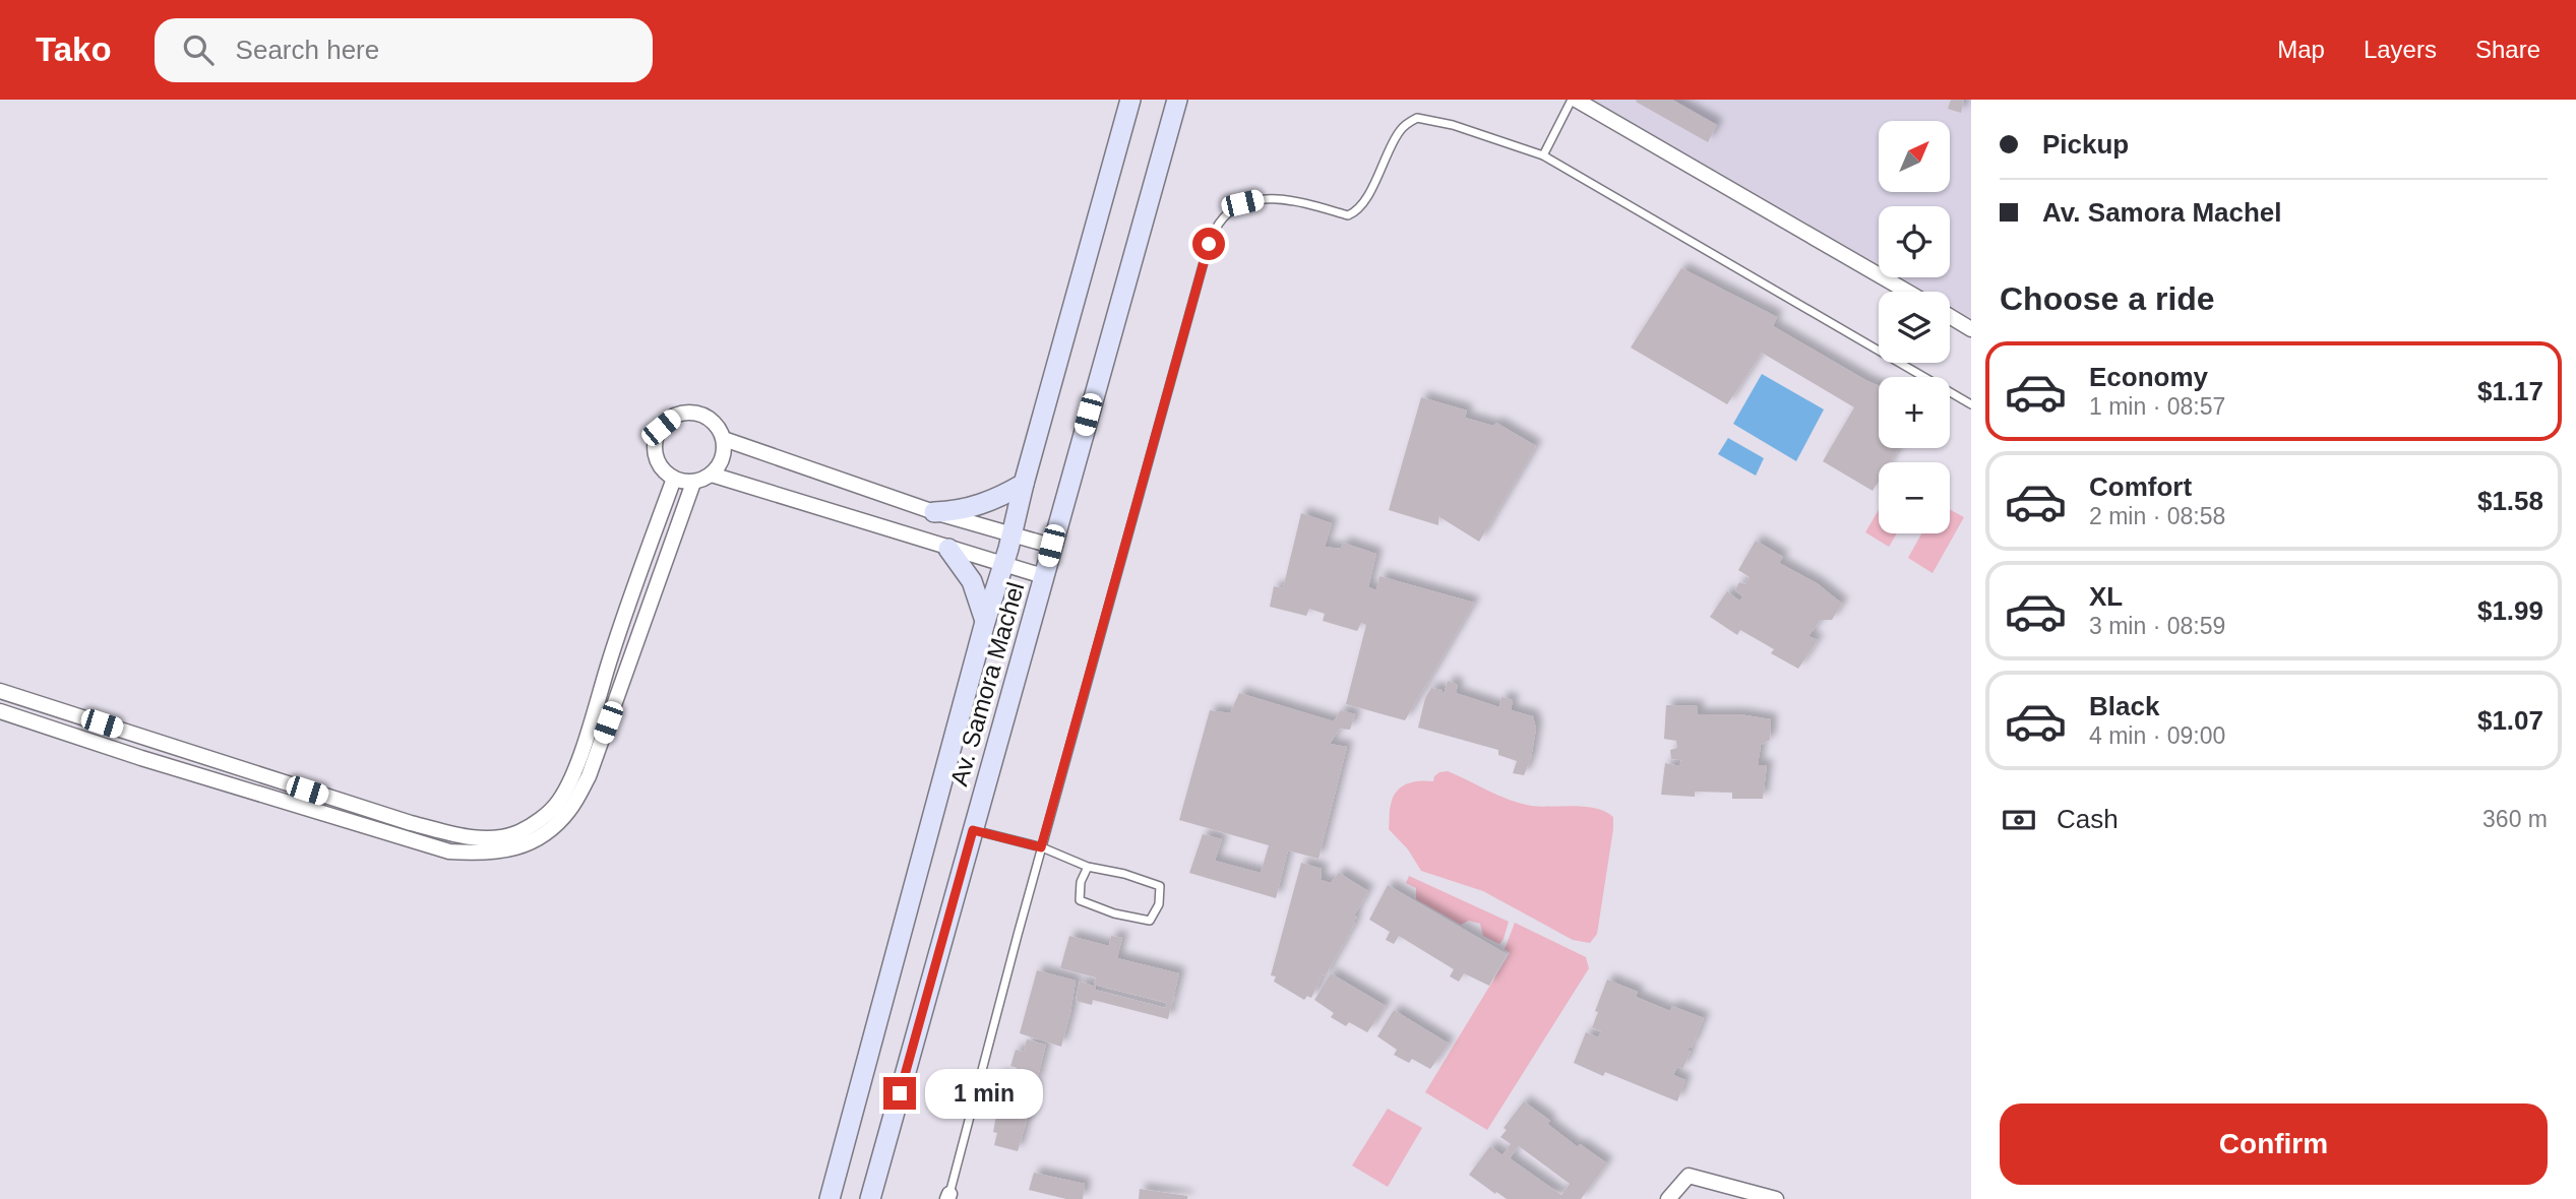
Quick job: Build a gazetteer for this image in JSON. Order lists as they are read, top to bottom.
{
  "streets": {
    "main road": ["Av. Samora Machel"]
  },
  "north": "top right",
  "page": {
    "header": "Tako",
    "search": "Search here",
    "nav": ["Map", "Layers", "Share"],
    "banner": ["Pickup", "Av. Samora Machel"],
    "map_buttons": ["+", "−"],
    "heading": "Choose a ride",
    "list": [
      {
        "name": "Economy",
        "note": "1 min · 08:57",
        "value": "$1.17"
      },
      {
        "name": "Comfort",
        "note": "2 min · 08:58",
        "value": "$1.58"
      },
      {
        "name": "XL",
        "note": "3 min · 08:59",
        "value": "$1.99"
      },
      {
        "name": "Black",
        "note": "4 min · 09:00",
        "value": "$1.07"
      }
    ],
    "pay": ["Cash", "360 m"],
    "bubble": "1 min",
    "buttons": "Confirm"
  }
}
